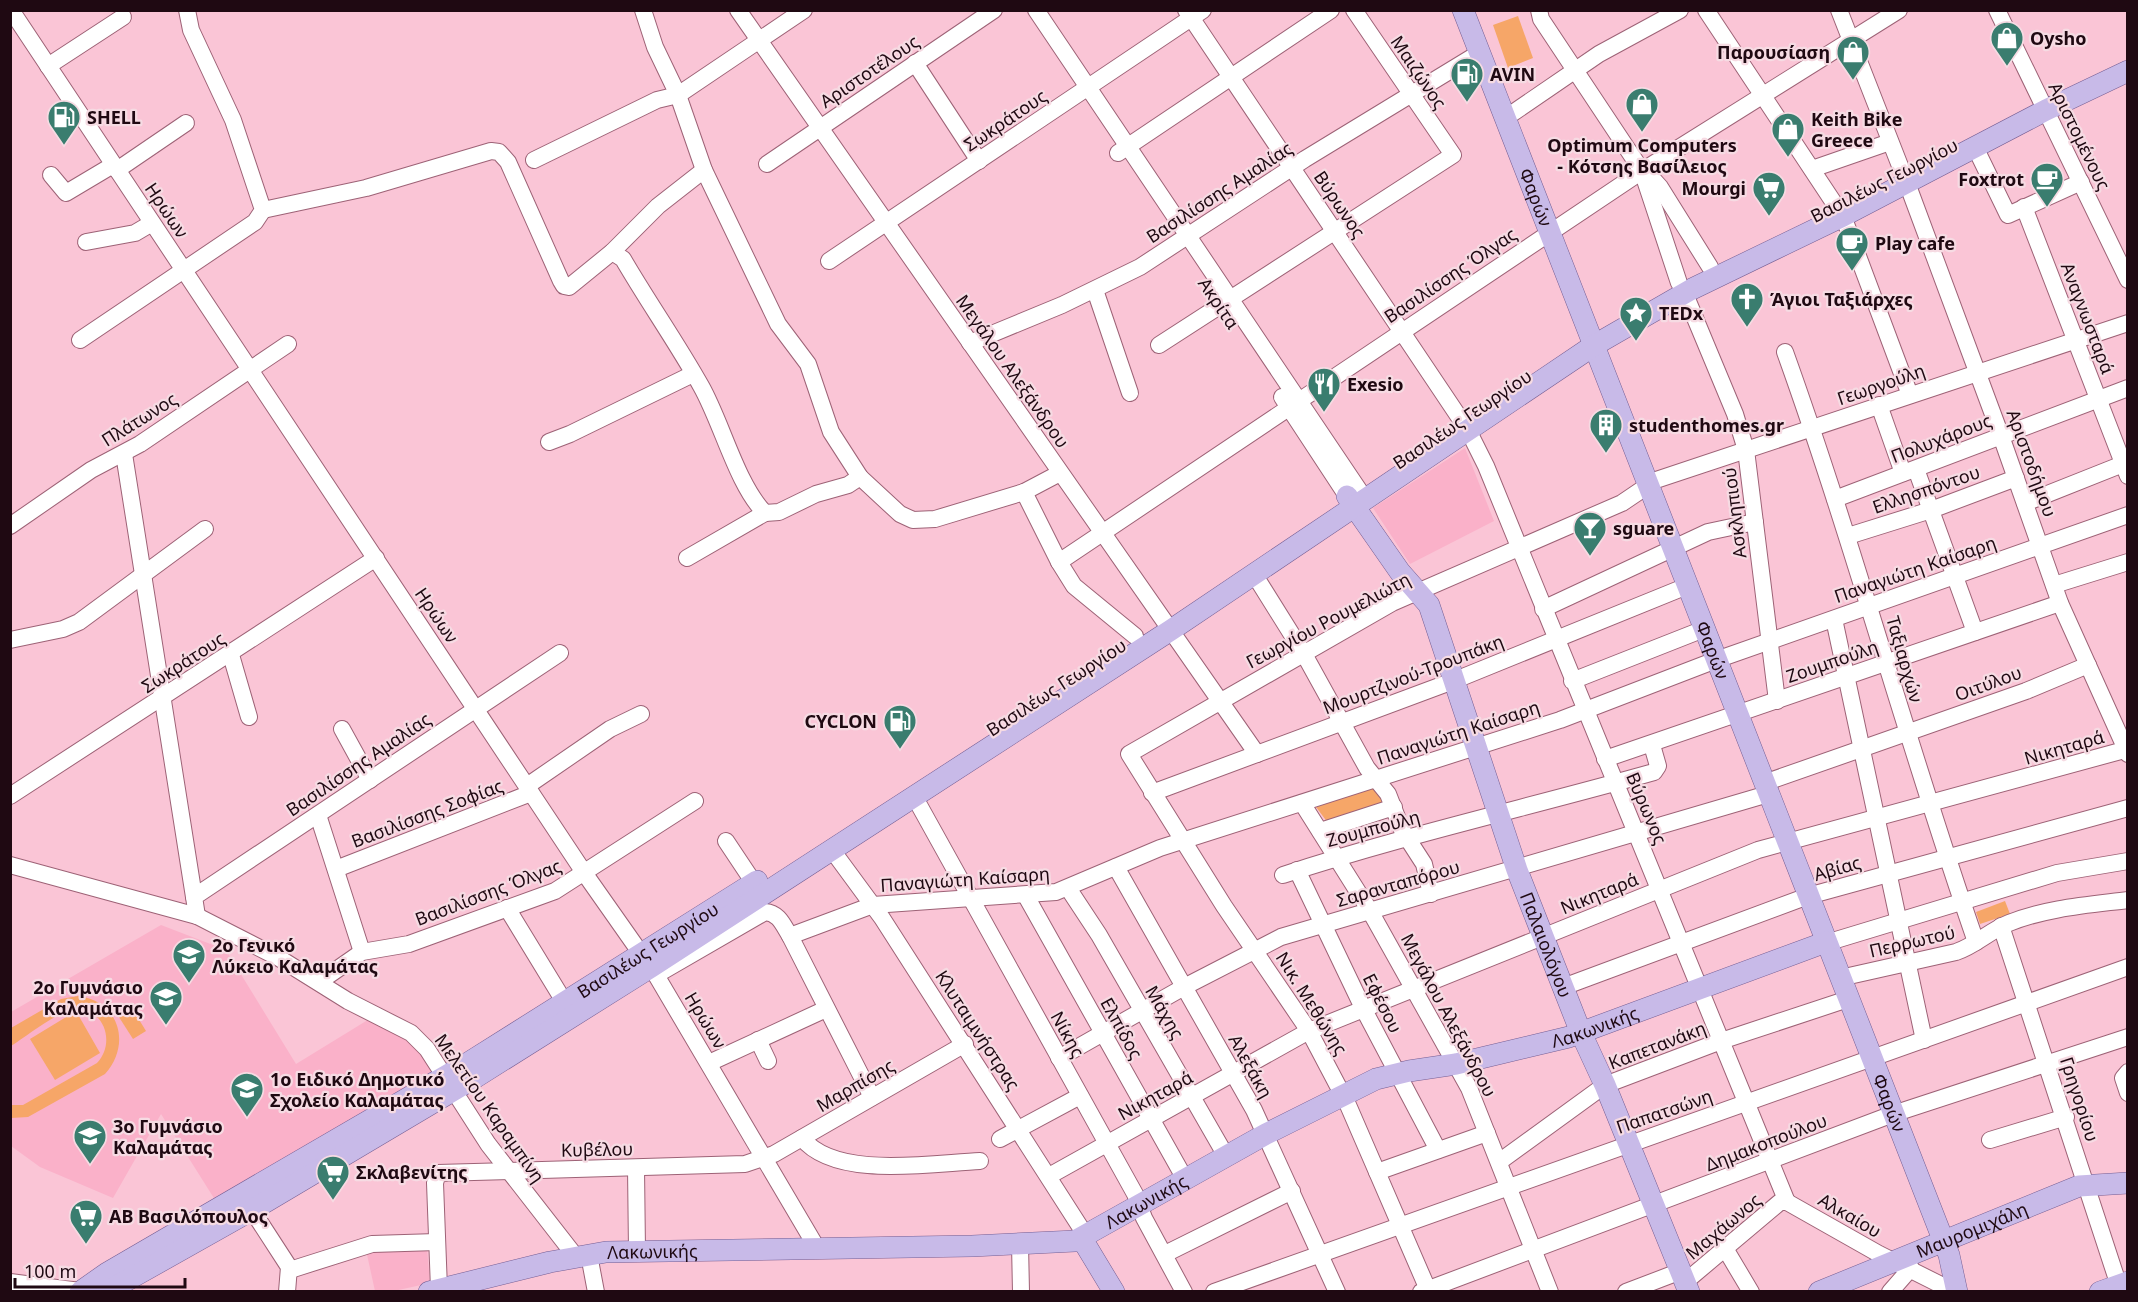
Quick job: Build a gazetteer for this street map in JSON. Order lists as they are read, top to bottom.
{
  "streets": {
    "main road": [
      "Βασιλέως Γεωργίου",
      "Φαρών",
      "Ακρίτα",
      "Παλαιολόγου",
      "Λακωνικής",
      "Μαυρομιχάλη"
    ],
    "street": [
      "Αριστοτέλους",
      "Μαιζώνος",
      "Σωκράτους",
      "Αριστομένους",
      "Βασιλίσσης Αμαλίας",
      "Βύρωνος",
      "Ηρώων",
      "Βασιλίσσης Όλγας",
      "Αναγνωσταρά",
      "Μεγάλου Αλεξάνδρου",
      "Γεωργούλη",
      "Πλάτωνος",
      "Πολυχάρους",
      "Αριστοδήμου",
      "Ελλησπόντου",
      "Ασκληπιού",
      "Παναγιώτη Καίσαρη",
      "Γεωργίου Ρουμελιώτη",
      "Ταξιαρχών",
      "Ζουμπούλη",
      "Μουρτζινού-Τρουπάκη",
      "Οιτύλου",
      "Νικηταρά",
      "Βασιλίσσης Σοφίας",
      "Αβίας",
      "Σαρανταπόρου",
      "Περρωτού",
      "Νικ. Μεθώνης",
      "Εφέσου",
      "Μάχης",
      "Ελπίδος",
      "Κλυταιμνήστρας",
      "Νίκης",
      "Καπετανάκη",
      "Αλεξάκη",
      "Μαρπίσης",
      "Γρηγορίου",
      "Μελετίου Καραμπίνη",
      "Παπατσώνη",
      "Δημακοπούλου",
      "Κυβέλου",
      "Αλκαίου",
      "Μαχάωνος"
    ]
  },
  "crossings": [
    ["Αριστοτέλους", "Μεγάλου Αλεξάνδρου"],
    ["Μαιζώνος", "Βασιλίσσης Αμαλίας"],
    ["Μαιζώνος", "Βύρωνος"],
    ["Σωκράτους", "Βύρωνος"],
    ["Σωκράτους", "Ηρώων"],
    ["Σωκράτους", "Ακρίτα"],
    ["Σωκράτους", "Μεγάλου Αλεξάνδρου"],
    ["Αριστομένους", "Βασιλέως Γεωργίου"],
    ["Βασιλέως Γεωργίου", "Φαρών"],
    ["Βασιλέως Γεωργίου", "Βύρωνος"],
    ["Βασιλέως Γεωργίου", "Ηρώων"],
    ["Βασιλέως Γεωργίου", "Ακρίτα"],
    ["Βασιλέως Γεωργίου", "Μεγάλου Αλεξάνδρου"],
    ["Βασιλέως Γεωργίου", "Αριστοδήμου"],
    ["Βασιλέως Γεωργίου", "Ασκληπιού"],
    ["Βασιλέως Γεωργίου", "Κλυταιμνήστρας"],
    ["Βασιλέως Γεωργίου", "Νίκης"],
    ["Βασιλέως Γεωργίου", "Μελετίου Καραμπίνη"],
    ["Βασιλίσσης Αμαλίας", "Φαρών"],
    ["Βασιλίσσης Αμαλίας", "Βύρωνος"],
    ["Βασιλίσσης Αμαλίας", "Ηρώων"],
    ["Βασιλίσσης Αμαλίας", "Ακρίτα"],
    ["Βασιλίσσης Αμαλίας", "Μεγάλου Αλεξάνδρου"],
    ["Φαρών", "Βασιλίσσης Όλγας"],
    ["Φαρών", "Γεωργούλη"],
    ["Φαρών", "Παναγιώτη Καίσαρη"],
    ["Φαρών", "Γεωργίου Ρουμελιώτη"],
    ["Φαρών", "Ζουμπούλη"],
    ["Φαρών", "Μουρτζινού-Τρουπάκη"],
    ["Φαρών", "Οιτύλου"],
    ["Φαρών", "Νικηταρά"],
    ["Φαρών", "Αβίας"],
    ["Φαρών", "Σαρανταπόρου"],
    ["Φαρών", "Περρωτού"],
    ["Φαρών", "Λακωνικής"],
    ["Φαρών", "Καπετανάκη"],
    ["Φαρών", "Παπατσώνη"],
    ["Φαρών", "Δημακοπούλου"],
    ["Φαρών", "Αλκαίου"],
    ["Φαρών", "Μαυρομιχάλη"],
    ["Βύρωνος", "Βασιλίσσης Όλγας"],
    ["Βύρωνος", "Παναγιώτη Καίσαρη"],
    ["Βύρωνος", "Γεωργίου Ρουμελιώτη"],
    ["Βύρωνος", "Ζουμπούλη"],
    ["Βύρωνος", "Μουρτζινού-Τρουπάκη"],
    ["Βύρωνος", "Νικηταρά"],
    ["Βύρωνος", "Αβίας"],
    ["Βύρωνος", "Σαρανταπόρου"],
    ["Βύρωνος", "Λακωνικής"],
    ["Βύρωνος", "Καπετανάκη"],
    ["Βύρωνος", "Παπατσώνη"],
    ["Βύρωνος", "Δημακοπούλου"],
    ["Βύρωνος", "Αλκαίου"],
    ["Βύρωνος", "Μαχάωνος"],
    ["Ηρώων", "Βασιλίσσης Όλγας"],
    ["Ηρώων", "Πλάτωνος"],
    ["Ηρώων", "Βασιλίσσης Σοφίας"],
    ["Ηρώων", "Λακωνικής"],
    ["Ηρώων", "Μαρπίσης"],
    ["Ηρώων", "Κυβέλου"],
    ["Βασιλίσσης Όλγας", "Ακρίτα"],
    ["Βασιλίσσης Όλγας", "Μεγάλου Αλεξάνδρου"],
    ["Βασιλίσσης Όλγας", "Αριστοδήμου"],
    ["Βασιλίσσης Όλγας", "Ασκληπιού"],
    ["Βασιλίσσης Όλγας", "Μελετίου Καραμπίνη"],
    ["Ακρίτα", "Γεωργίου Ρουμελιώτη"],
    ["Ακρίτα", "Παλαιολόγου"],
    ["Αναγνωσταρά", "Γεωργούλη"],
    ["Αναγνωσταρά", "Πολυχάρους"],
    ["Μεγάλου Αλεξάνδρου", "Παναγιώτη Καίσαρη"],
    ["Μεγάλου Αλεξάνδρου", "Γεωργίου Ρουμελιώτη"],
    ["Μεγάλου Αλεξάνδρου", "Ζουμπούλη"],
    ["Μεγάλου Αλεξάνδρου", "Μουρτζινού-Τρουπάκη"],
    ["Μεγάλου Αλεξάνδρου", "Νικηταρά"],
    ["Μεγάλου Αλεξάνδρου", "Σαρανταπόρου"],
    ["Μεγάλου Αλεξάνδρου", "Λακωνικής"],
    ["Μεγάλου Αλεξάνδρου", "Καπετανάκη"],
    ["Μεγάλου Αλεξάνδρου", "Παπατσώνη"],
    ["Μεγάλου Αλεξάνδρου", "Δημακοπούλου"],
    ["Γεωργούλη", "Αριστοδήμου"],
    ["Γεωργούλη", "Ασκληπιού"],
    ["Γεωργούλη", "Γεωργίου Ρουμελιώτη"],
    ["Γεωργούλη", "Ταξιαρχών"],
    ["Πολυχάρους", "Αριστοδήμου"],
    ["Πολυχάρους", "Ταξιαρχών"],
    ["Αριστοδήμου", "Ελλησπόντου"],
    ["Αριστοδήμου", "Παναγιώτη Καίσαρη"],
    ["Αριστοδήμου", "Ζουμπούλη"],
    ["Αριστοδήμου", "Οιτύλου"],
    ["Αριστοδήμου", "Νικηταρά"],
    ["Ελλησπόντου", "Ταξιαρχών"],
    ["Ασκληπιού", "Παναγιώτη Καίσαρη"],
    ["Ασκληπιού", "Ζουμπούλη"],
    ["Παναγιώτη Καίσαρη", "Ταξιαρχών"],
    ["Παναγιώτη Καίσαρη", "Παλαιολόγου"],
    ["Παναγιώτη Καίσαρη", "Νικ. Μεθώνης"],
    ["Παναγιώτη Καίσαρη", "Μάχης"],
    ["Παναγιώτη Καίσαρη", "Ελπίδος"],
    ["Παναγιώτη Καίσαρη", "Κλυταιμνήστρας"],
    ["Παναγιώτη Καίσαρη", "Νίκης"],
    ["Παναγιώτη Καίσαρη", "Αλεξάκη"],
    ["Γεωργίου Ρουμελιώτη", "Παλαιολόγου"],
    ["Γεωργίου Ρουμελιώτη", "Νικ. Μεθώνης"],
    ["Ταξιαρχών", "Ζουμπούλη"],
    ["Ταξιαρχών", "Οιτύλου"],
    ["Ταξιαρχών", "Νικηταρά"],
    ["Ταξιαρχών", "Αβίας"],
    ["Ταξιαρχών", "Περρωτού"],
    ["Ζουμπούλη", "Παλαιολόγου"],
    ["Ζουμπούλη", "Εφέσου"],
    ["Μουρτζινού-Τρουπάκη", "Παλαιολόγου"],
    ["Μουρτζινού-Τρουπάκη", "Νικ. Μεθώνης"],
    ["Οιτύλου", "Σαρανταπόρου"],
    ["Νικηταρά", "Παλαιολόγου"],
    ["Νικηταρά", "Νικ. Μεθώνης"],
    ["Νικηταρά", "Εφέσου"],
    ["Νικηταρά", "Μάχης"],
    ["Νικηταρά", "Ελπίδος"],
    ["Νικηταρά", "Κλυταιμνήστρας"],
    ["Νικηταρά", "Νίκης"],
    ["Νικηταρά", "Αλεξάκη"],
    ["Αβίας", "Παλαιολόγου"],
    ["Σαρανταπόρου", "Παλαιολόγου"],
    ["Σαρανταπόρου", "Νικ. Μεθώνης"],
    ["Σαρανταπόρου", "Εφέσου"],
    ["Σαρανταπόρου", "Μάχης"],
    ["Σαρανταπόρου", "Ελπίδος"],
    ["Σαρανταπόρου", "Νίκης"],
    ["Σαρανταπόρου", "Αλεξάκη"],
    ["Περρωτού", "Γρηγορίου"],
    ["Παλαιολόγου", "Λακωνικής"],
    ["Παλαιολόγου", "Καπετανάκη"],
    ["Παλαιολόγου", "Παπατσώνη"],
    ["Παλαιολόγου", "Δημακοπούλου"],
    ["Παλαιολόγου", "Μαχάωνος"],
    ["Νικ. Μεθώνης", "Λακωνικής"],
    ["Νικ. Μεθώνης", "Παπατσώνη"],
    ["Νικ. Μεθώνης", "Δημακοπούλου"],
    ["Εφέσου", "Λακωνικής"],
    ["Μάχης", "Λακωνικής"],
    ["Λακωνικής", "Ελπίδος"],
    ["Λακωνικής", "Κλυταιμνήστρας"],
    ["Λακωνικής", "Νίκης"],
    ["Λακωνικής", "Αλεξάκη"],
    ["Λακωνικής", "Μελετίου Καραμπίνη"],
    ["Λακωνικής", "Κυβέλου"],
    ["Κλυταιμνήστρας", "Μαρπίσης"],
    ["Αλεξάκη", "Παπατσώνη"],
    ["Μαρπίσης", "Κυβέλου"],
    ["Γρηγορίου", "Παπατσώνη"],
    ["Γρηγορίου", "Δημακοπούλου"],
    ["Γρηγορίου", "Μαυρομιχάλη"],
    ["Μελετίου Καραμπίνη", "Κυβέλου"],
    ["Αλκαίου", "Μαχάωνος"],
    ["Αλκαίου", "Μαυρομιχάλη"]
  ],
  "places": {
    "shop": [
      "Oysho",
      "Παρουσίαση",
      "Optimum Computers - Κότσης Βασίλειος",
      "Keith Bike Greece"
    ],
    "fuel station": ["AVIN", "SHELL", "CYCLON"],
    "cafe": ["Foxtrot", "Play cafe"],
    "supermarket": ["Mourgi", "Σκλαβενίτης", "ΑΒ Βασιλόπουλος"],
    "church": ["Άγιοι Ταξιάρχες"],
    "place": ["TEDx"],
    "restaurant": ["Exesio"],
    "building": ["studenthomes.gr"],
    "bar": ["sguare"],
    "school or university": [
      "2ο Γενικό Λύκειο Καλαμάτας",
      "2ο Γυμνάσιο Καλαμάτας",
      "1ο Ειδικό Δημοτικό Σχολείο Καλαμάτας",
      "3ο Γυμνάσιο Καλαμάτας"
    ]
  },
  "scale_bar": "100 m"
}
